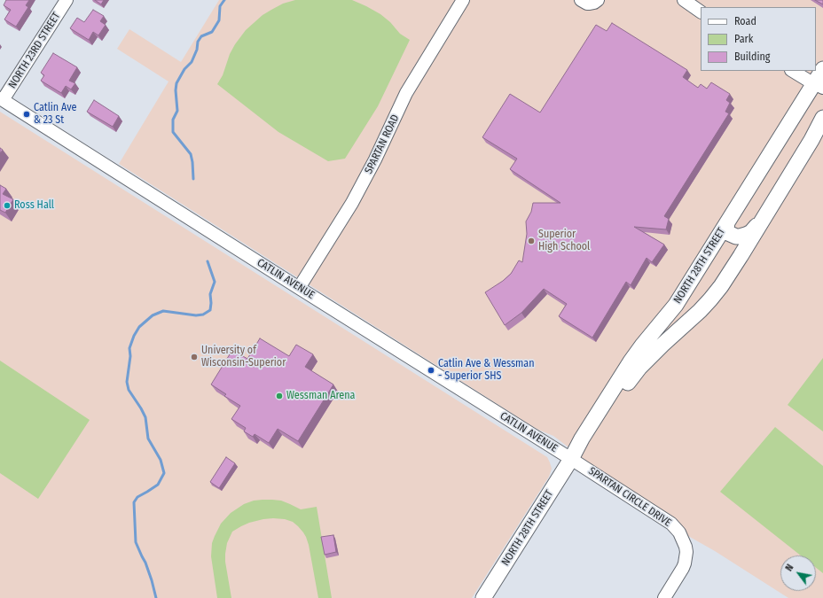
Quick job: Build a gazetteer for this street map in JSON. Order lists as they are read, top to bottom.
{
  "streets": {
    "main road": ["NORTH 28TH STREET"],
    "street": [
      "NORTH 23RD STREET",
      "SPARTAN ROAD",
      "CATLIN AVENUE",
      "SPARTAN CIRCLE DRIVE"
    ]
  },
  "crossings": [
    ["NORTH 23RD STREET", "CATLIN AVENUE"],
    ["SPARTAN ROAD", "CATLIN AVENUE"],
    ["NORTH 28TH STREET", "CATLIN AVENUE"],
    ["NORTH 28TH STREET", "SPARTAN CIRCLE DRIVE"],
    ["CATLIN AVENUE", "SPARTAN CIRCLE DRIVE"]
  ],
  "places": [
    "Catlin Ave & 23 St",
    "Ross Hall",
    "Superior High School",
    "University of Wisconsin-Superior",
    "Catlin Ave & Wessman - Superior SHS",
    "Wessman Arena"
  ],
  "legend": ["Road", "Park", "Building"],
  "north": "top left"
}
